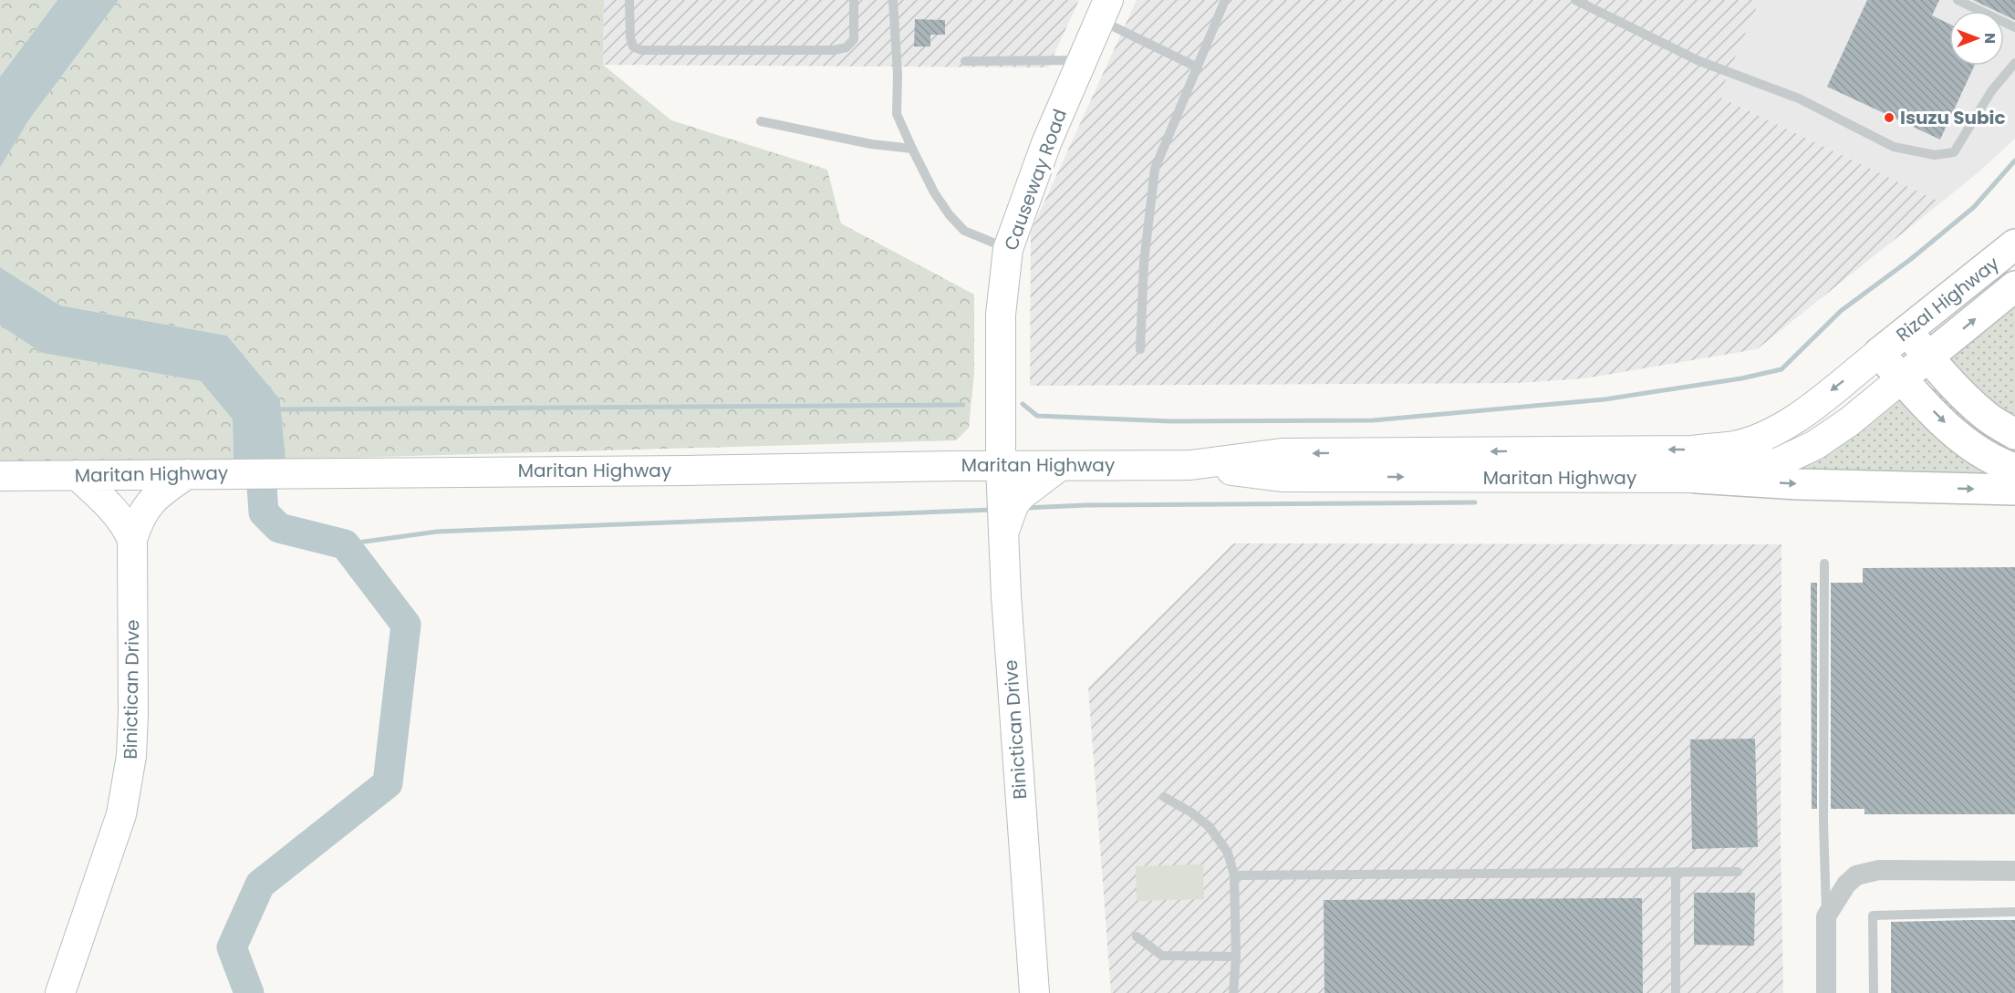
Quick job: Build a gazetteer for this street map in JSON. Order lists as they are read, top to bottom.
{
  "streets": {
    "main road": [
      "Causeway Road",
      "Rizal Highway",
      "Maritan Highway",
      "Binictican Drive"
    ]
  },
  "crossings": [
    ["Causeway Road", "Maritan Highway"],
    ["Causeway Road", "Binictican Drive"],
    ["Rizal Highway", "Maritan Highway"],
    ["Maritan Highway", "Binictican Drive"]
  ],
  "places": ["Isuzu Subic"],
  "north": "right"
}
